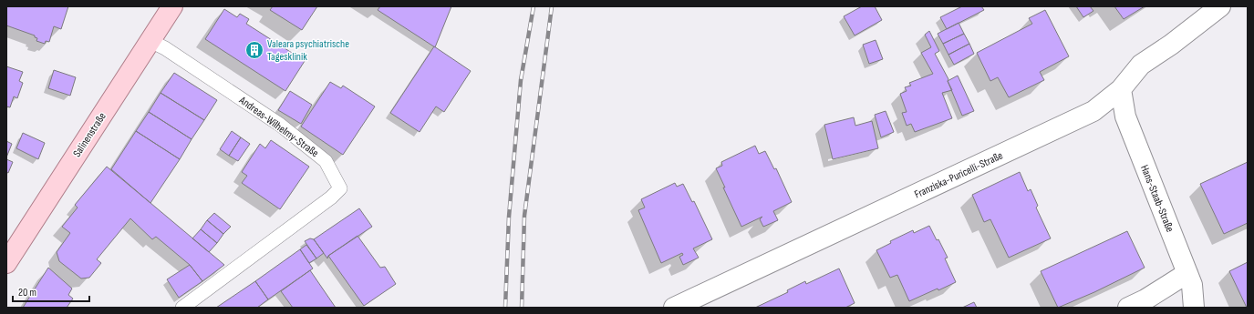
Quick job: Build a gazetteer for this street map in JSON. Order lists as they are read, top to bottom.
{
  "streets": {
    "main road": ["Salinenstraße"],
    "street": ["Franziska-Puricelli-Straße", "Hans-Staab-Straße"],
    "lane": ["Andreas-Wilhelmy-Straße"]
  },
  "crossings": [
    ["Andreas-Wilhelmy-Straße", "Salinenstraße"],
    ["Franziska-Puricelli-Straße", "Hans-Staab-Straße"]
  ],
  "places": {
    "building": ["Valeara psychiatrische Tagesklinik"]
  },
  "scale_bar": "20 m"
}
